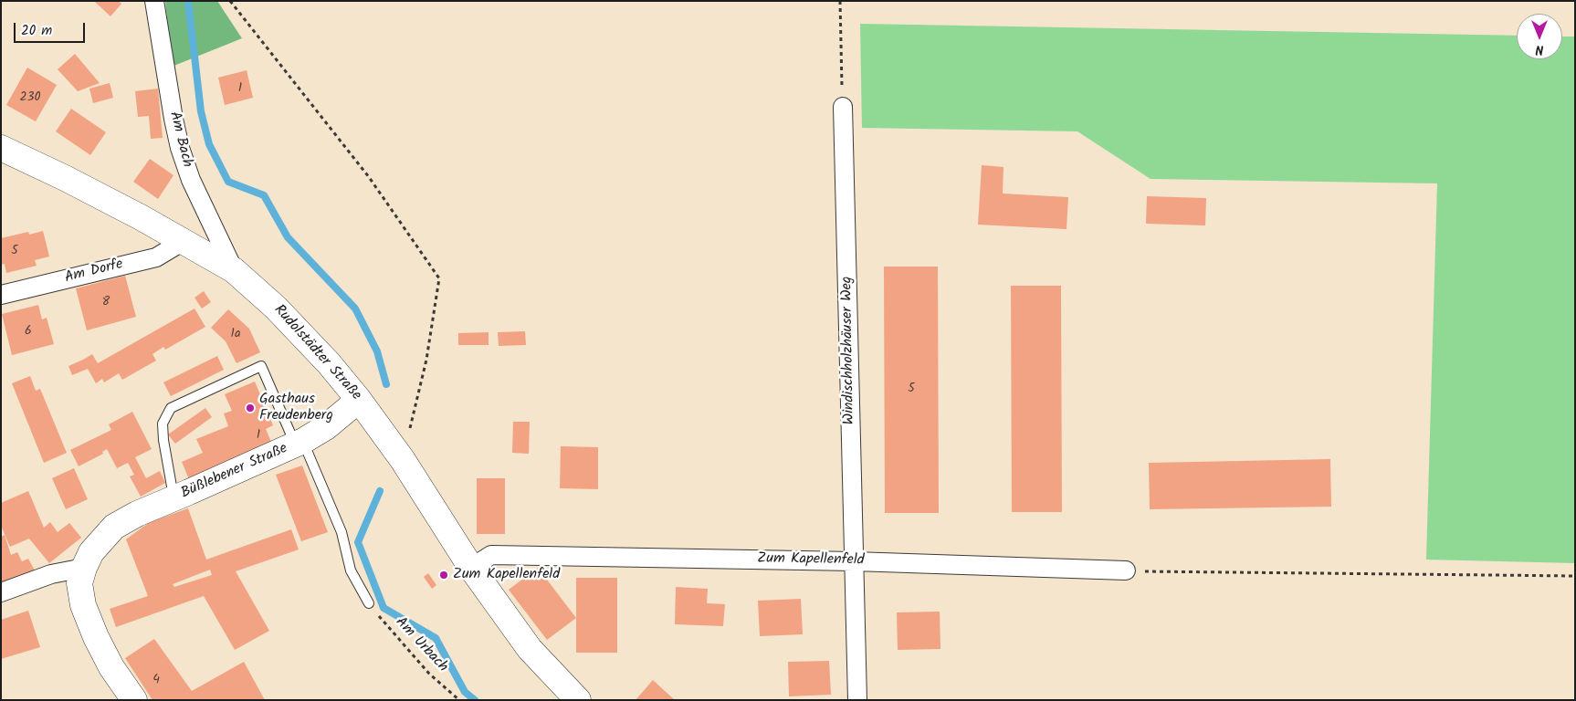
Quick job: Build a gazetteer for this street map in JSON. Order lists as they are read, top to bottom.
{
  "streets": {
    "street": [
      "Am Bach",
      "Am Dorfe",
      "Windischholzhäuser Weg",
      "Rudolstädter Straße",
      "Büßlebener Straße",
      "Zum Kapellenfeld"
    ],
    "path": ["Am Urbach"]
  },
  "crossings": [
    ["Am Bach", "Rudolstädter Straße"],
    ["Am Dorfe", "Rudolstädter Straße"],
    ["Windischholzhäuser Weg", "Zum Kapellenfeld"],
    ["Rudolstädter Straße", "Büßlebener Straße"],
    ["Rudolstädter Straße", "Zum Kapellenfeld"]
  ],
  "places": ["Gasthaus Freudenberg", "Zum Kapellenfeld"],
  "house_numbers": [
    "1",
    "230",
    "5",
    "8",
    "6",
    "1a",
    "5",
    "1",
    "4"
  ],
  "scale_bar": "20 m",
  "north": "bottom"
}
